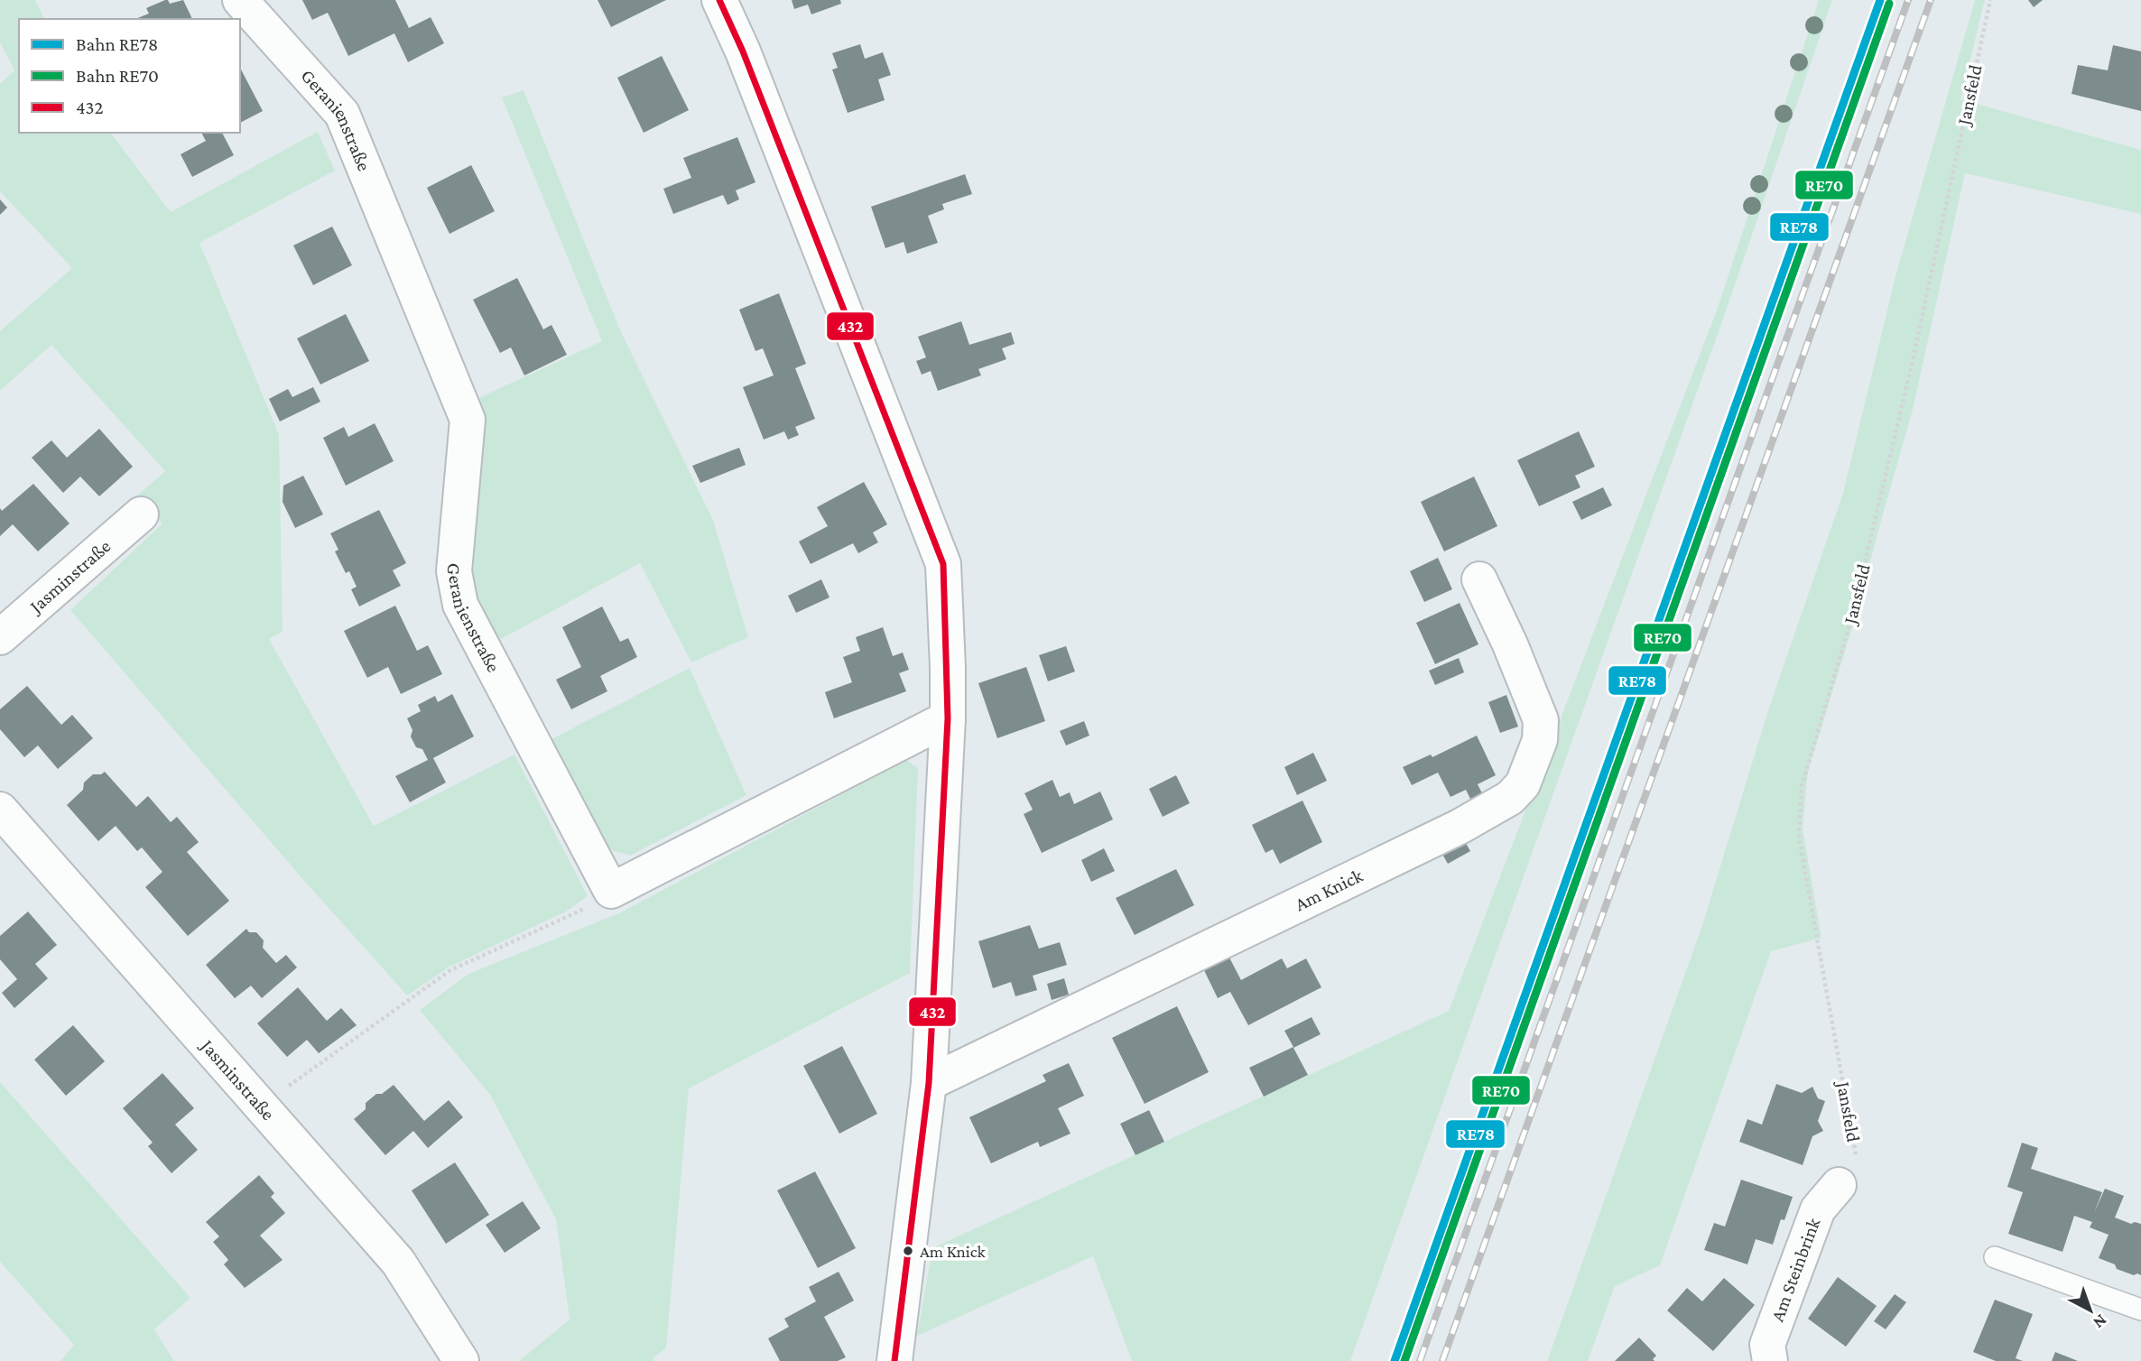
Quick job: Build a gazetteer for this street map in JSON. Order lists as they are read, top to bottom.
{
  "streets": {
    "street": [
      "Geranienstraße",
      "Jasminstraße",
      "Am Knick",
      "Am Steinbrink"
    ],
    "path": ["Jansfeld"]
  },
  "crossings": [
    ["Jansfeld", "Am Steinbrink"]
  ],
  "places": ["Am Knick"],
  "lines": ["rail line RE78", "transit line 432", "rail line RE70"],
  "legend": ["Bahn RE78", "Bahn RE70", "432"],
  "north": "bottom right"
}
